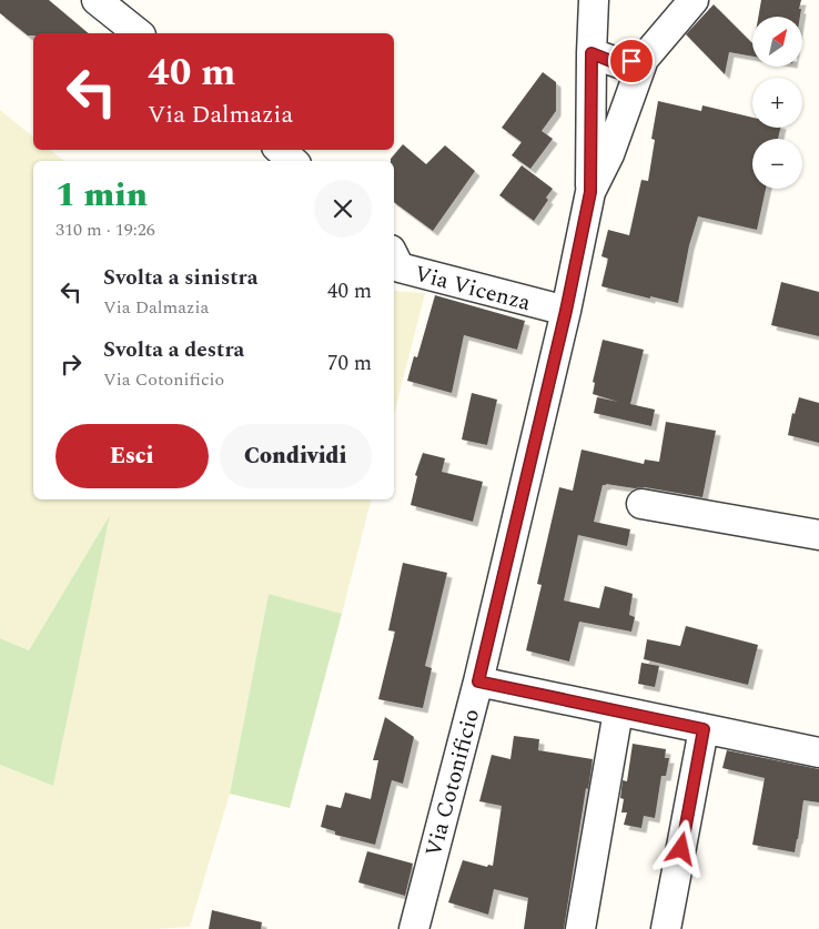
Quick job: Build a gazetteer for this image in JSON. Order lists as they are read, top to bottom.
{
  "streets": {
    "street": ["Via Vicenza", "Via Cotonificio"]
  },
  "crossings": [
    ["Via Vicenza", "Via Cotonificio"]
  ],
  "north": "top right",
  "page": {
    "map_buttons": ["+", "−"],
    "turn": ["40 m", "Via Dalmazia"],
    "heading": ["1 min", "310 m · 19:26"],
    "list": [
      {
        "name": "Svolta a sinistra",
        "note": "Via Dalmazia",
        "value": "40 m"
      },
      {
        "name": "Svolta a destra",
        "note": "Via Cotonificio",
        "value": "70 m"
      }
    ],
    "buttons": ["Esci", "Condividi"]
  }
}
